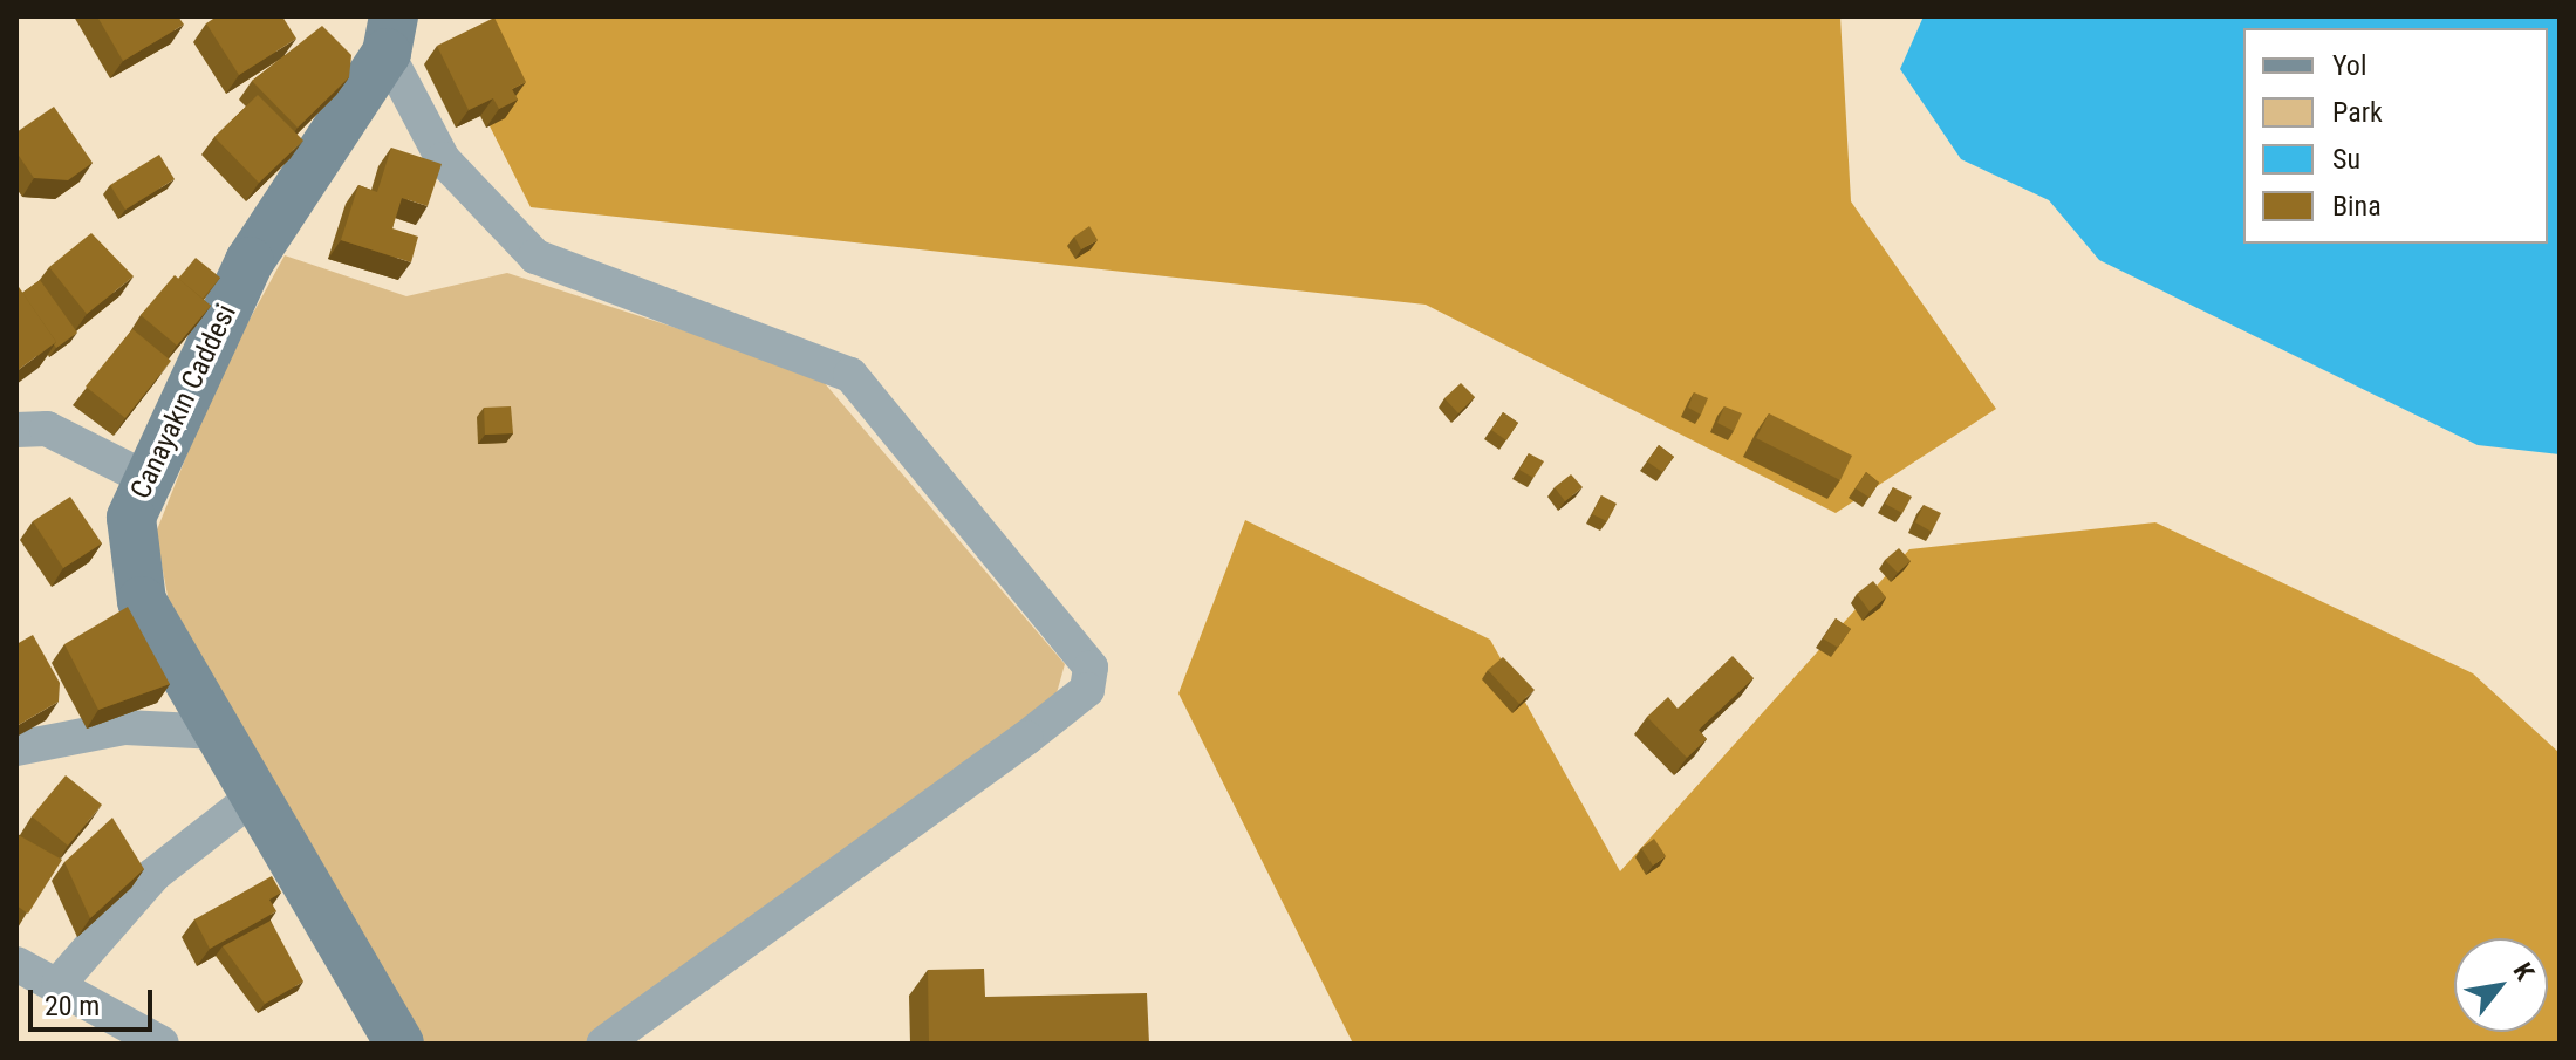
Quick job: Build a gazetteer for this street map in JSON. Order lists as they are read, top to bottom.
{
  "streets": {
    "street": ["Canayakın Caddesi"]
  },
  "legend": [
    "Yol",
    "Park",
    "Su",
    "Bina"
  ],
  "scale_bar": "20 m",
  "north": "top right"
}
